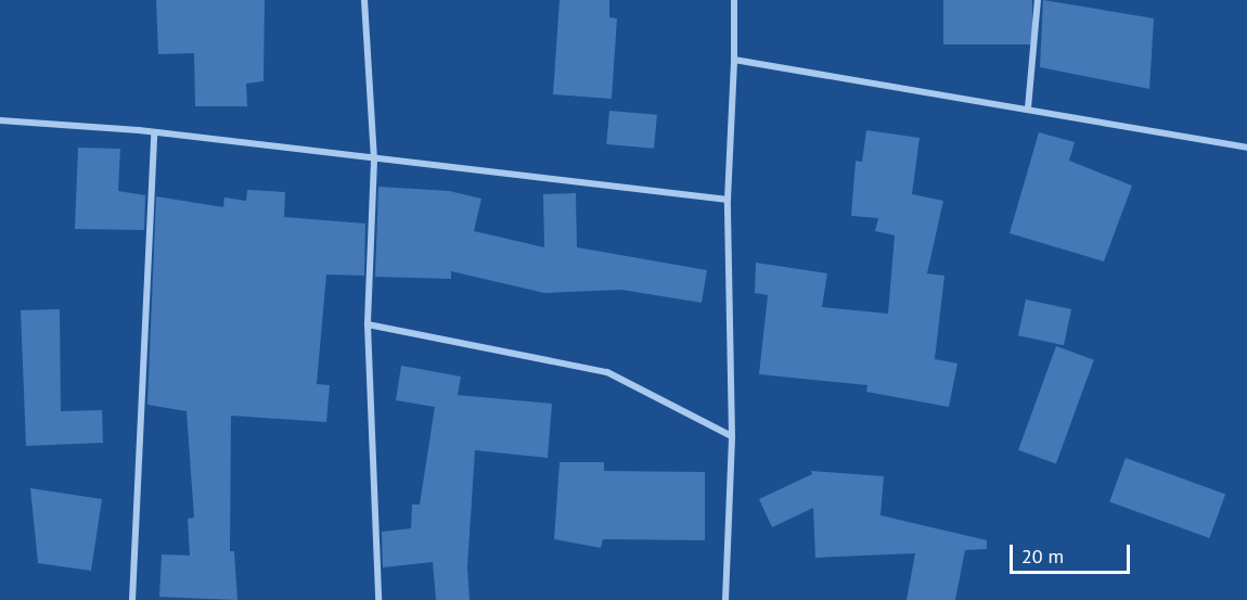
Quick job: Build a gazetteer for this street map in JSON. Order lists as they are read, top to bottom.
{
  "scale_bar": "20 m"
}
